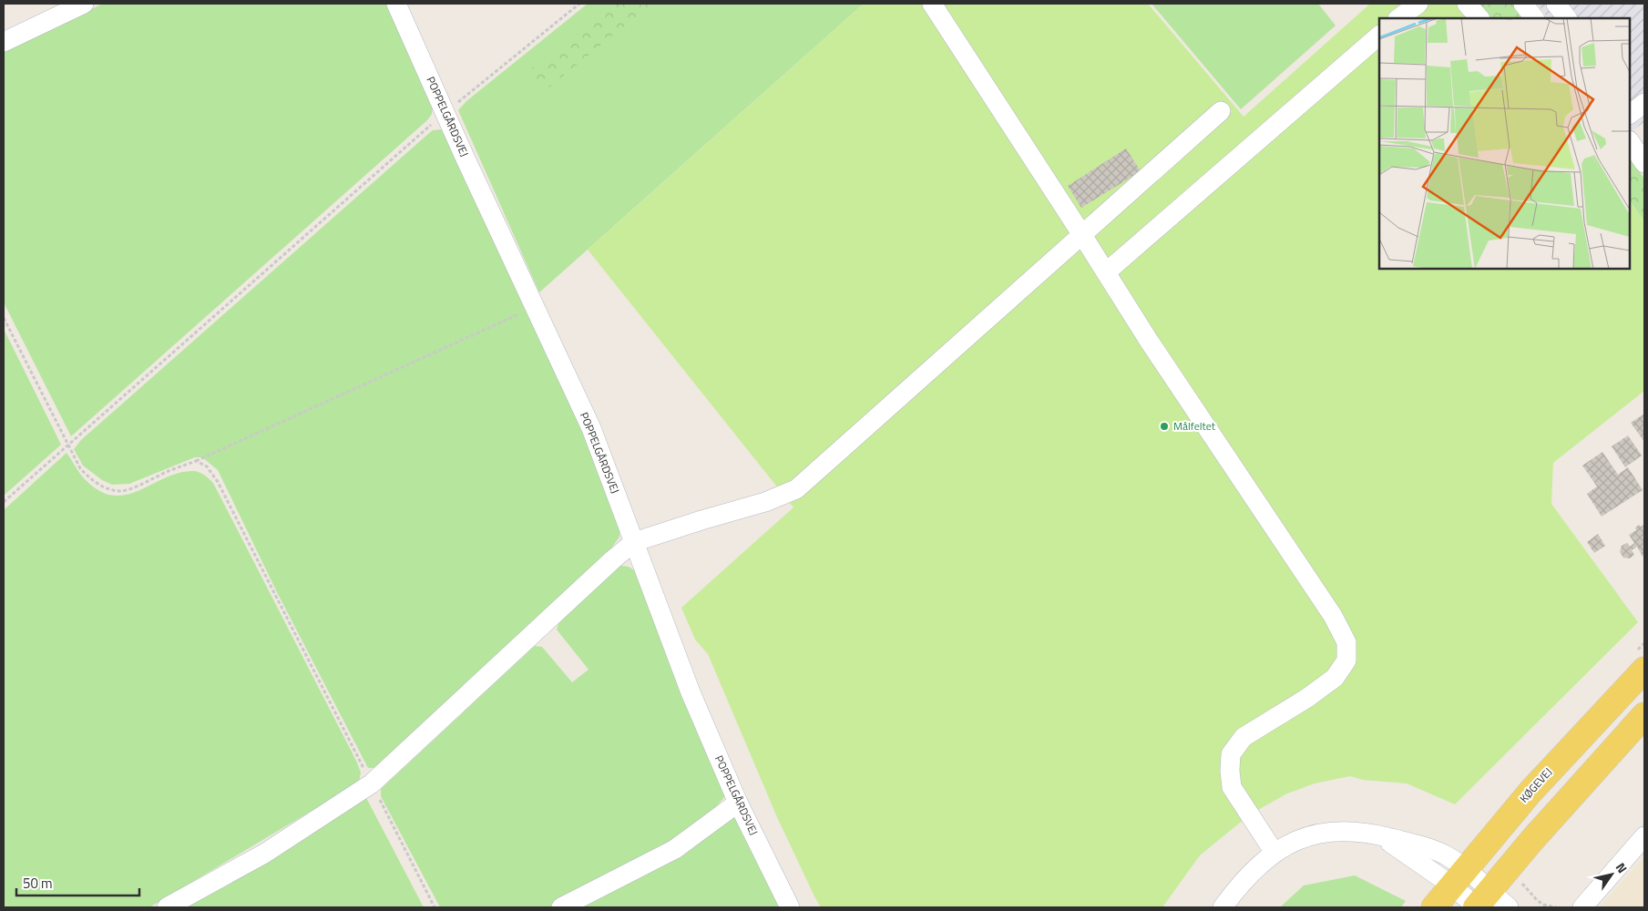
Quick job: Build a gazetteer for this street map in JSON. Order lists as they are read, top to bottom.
{
  "streets": {
    "main road": ["KØGEVEJ"],
    "street": ["POPPELGÅRDSVEJ"]
  },
  "places": ["Målfeltet"],
  "scale_bar": "50 m",
  "north": "top right"
}
